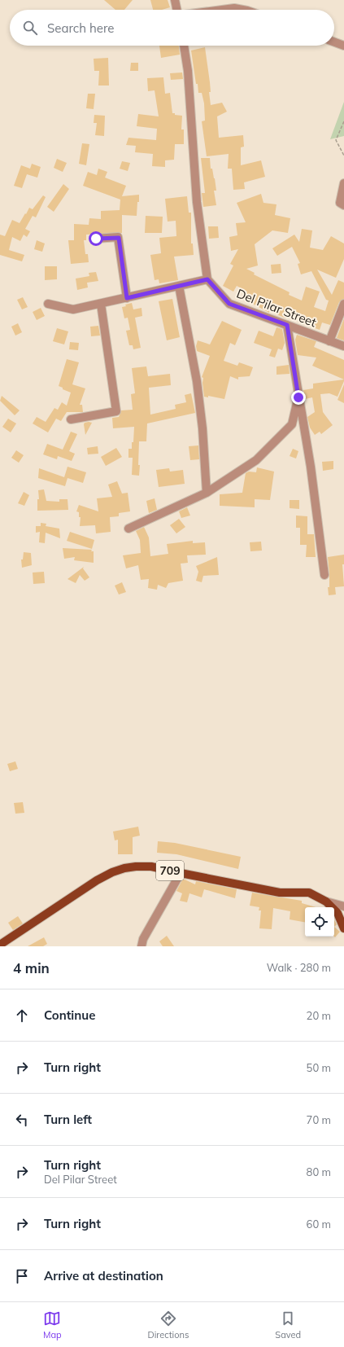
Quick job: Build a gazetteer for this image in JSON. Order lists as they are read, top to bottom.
{
  "streets": {
    "main road": ["709"],
    "street": ["Del Pilar Street"]
  },
  "page": {
    "search": "Search here",
    "heading": ["4 min", "Walk · 280 m"],
    "list": [
      ["Continue", "20 m"],
      ["Turn right", "50 m"],
      ["Turn left", "70 m"],
      ["Turn right", "Del Pilar Street", "80 m"],
      ["Turn right", "60 m"],
      "Arrive at destination"
    ],
    "nav": ["Map", "Directions", "Saved"]
  }
}
